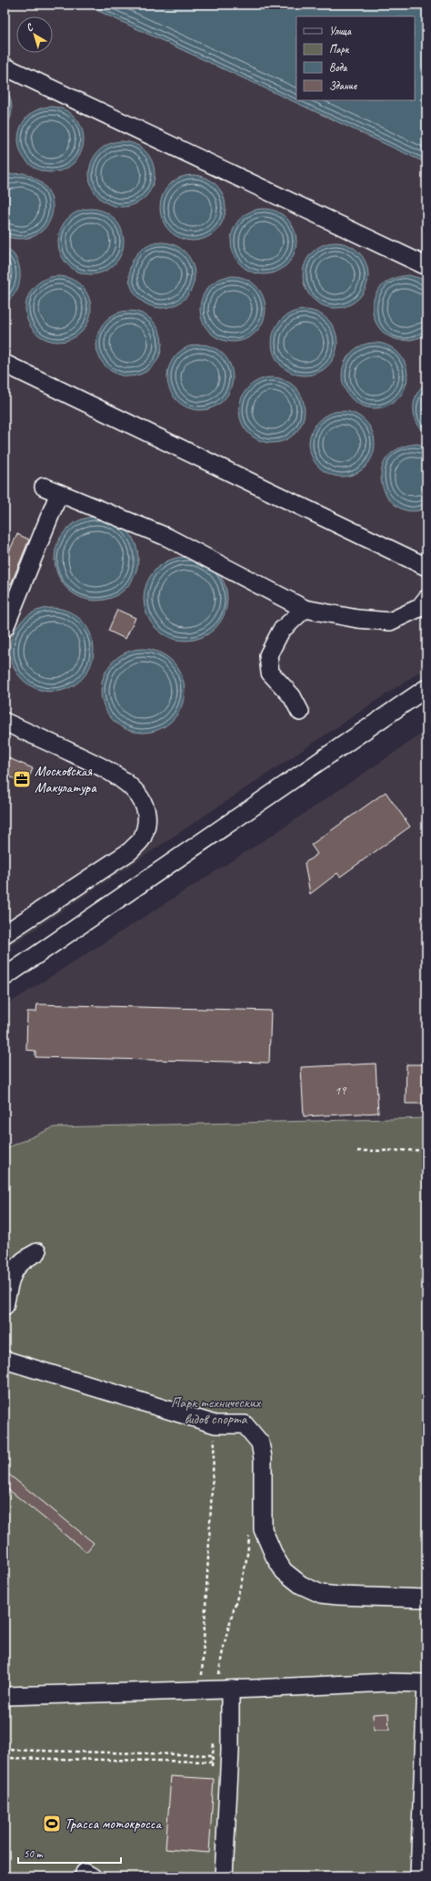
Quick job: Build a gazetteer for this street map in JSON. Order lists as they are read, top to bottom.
{
  "parks": ["Парк технических видов спорта"],
  "places": {
    "office": ["Московская Макулатура"],
    "sports": ["Трасса мотокросса"]
  },
  "house_numbers": ["19"],
  "legend": [
    "Улица",
    "Парк",
    "Вода",
    "Здание"
  ],
  "scale_bar": "50 m",
  "north": "top left"
}
